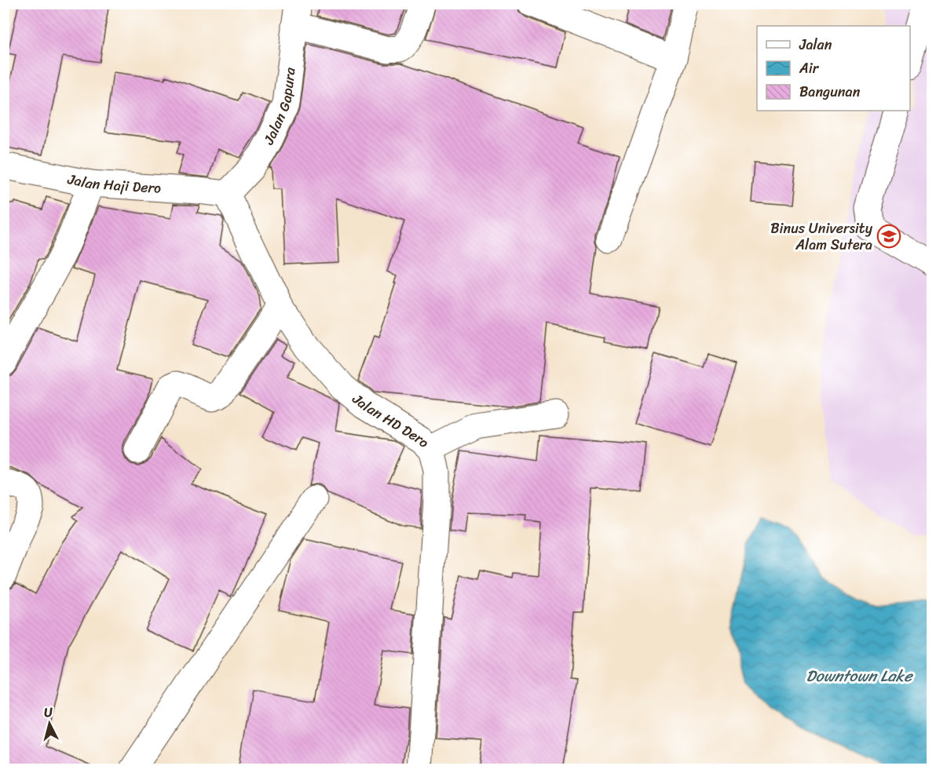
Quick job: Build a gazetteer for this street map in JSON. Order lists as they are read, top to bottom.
{
  "streets": {
    "street": ["Jalan Gapura", "Jalan Haji Dero", "Jalan HD Dero"]
  },
  "crossings": [
    ["Jalan Gapura", "Jalan Haji Dero"],
    ["Jalan Gapura", "Jalan HD Dero"],
    ["Jalan Haji Dero", "Jalan HD Dero"]
  ],
  "water": ["Downtown Lake"],
  "places": {
    "school or university": ["Binus University Alam Sutera"]
  },
  "legend": ["Jalan", "Air", "Bangunan"],
  "north": "top"
}
